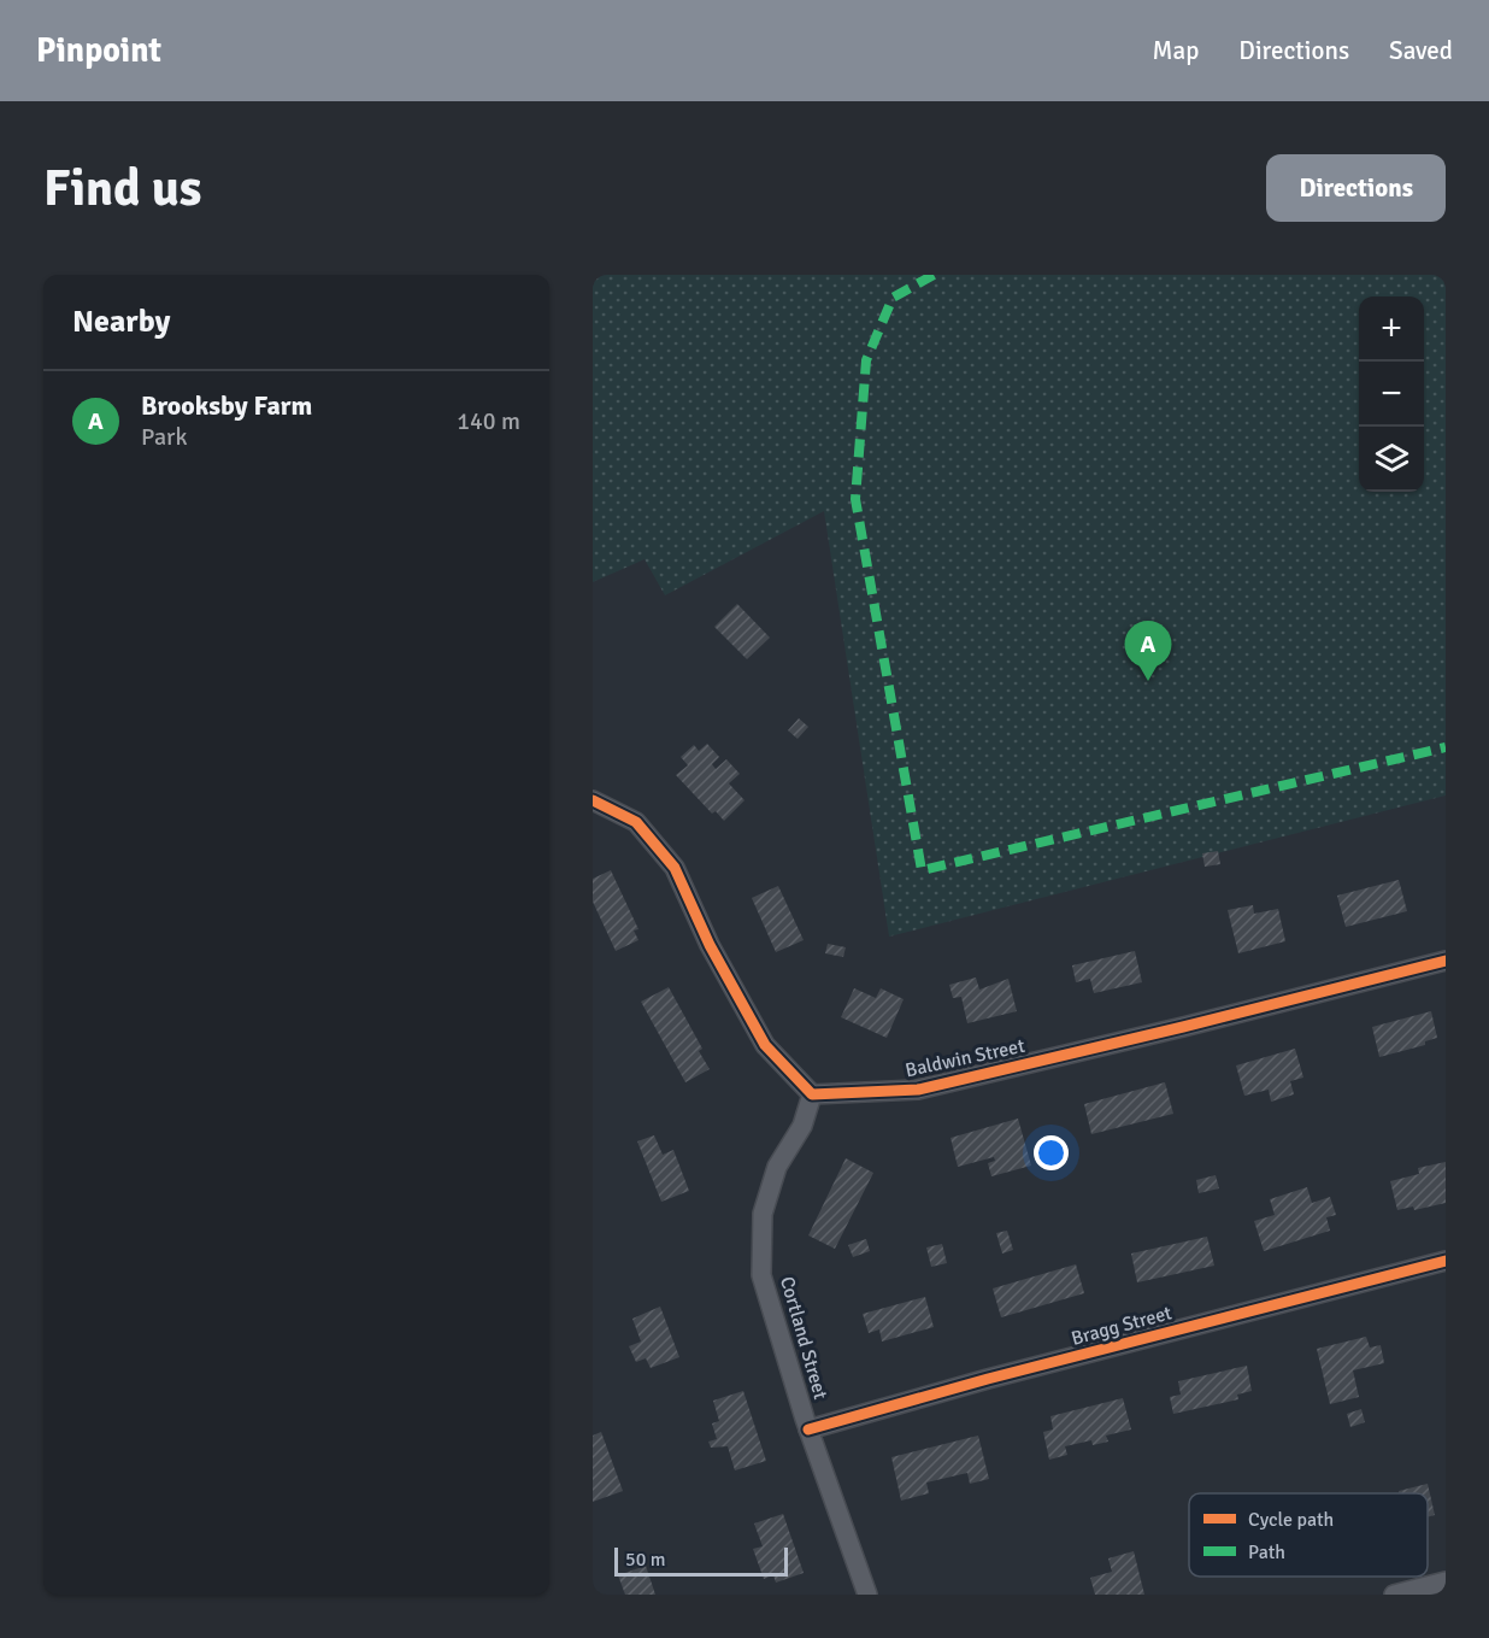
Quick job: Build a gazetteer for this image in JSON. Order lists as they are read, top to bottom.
{
  "streets": {
    "street": ["Baldwin Street", "Bragg Street", "Cortland Street"]
  },
  "crossings": [
    ["Baldwin Street", "Cortland Street"],
    ["Bragg Street", "Cortland Street"]
  ],
  "legend": ["Cycle path", "Path"],
  "scale_bar": "50 m",
  "page": {
    "header": "Pinpoint",
    "nav": ["Map", "Directions", "Saved"],
    "buttons": "Directions",
    "title": "Find us",
    "heading": "Nearby",
    "map_buttons": ["+", "−"],
    "list": [
      {
        "mark": "A",
        "name": "Brooksby Farm",
        "note": "Park",
        "value": "140 m"
      }
    ],
    "pins": "A",
    "scale": "50 m"
  }
}
